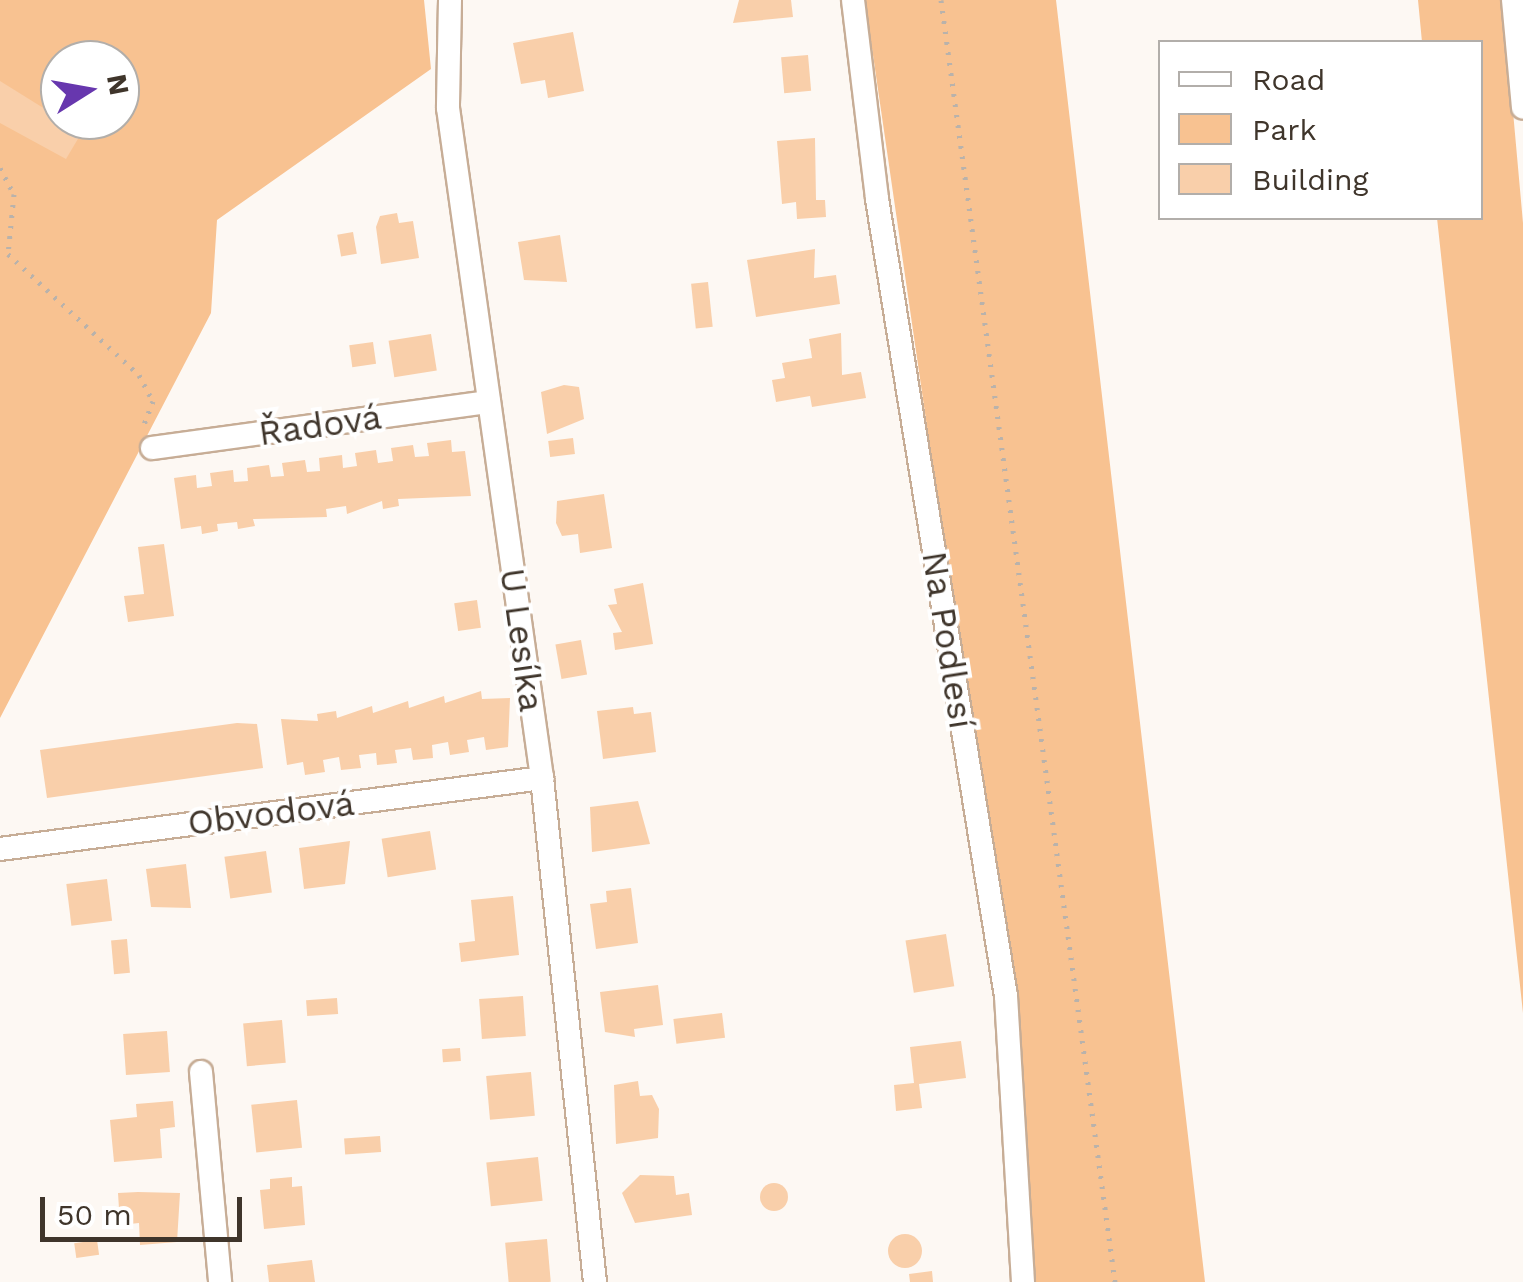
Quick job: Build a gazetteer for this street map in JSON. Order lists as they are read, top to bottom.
{
  "streets": {
    "street": [
      "Řadová",
      "U Lesíka",
      "Na Podlesí",
      "Obvodová"
    ]
  },
  "crossings": [
    ["Řadová", "U Lesíka"],
    ["U Lesíka", "Obvodová"]
  ],
  "legend": ["Road", "Park", "Building"],
  "scale_bar": "50 m",
  "north": "right"
}
